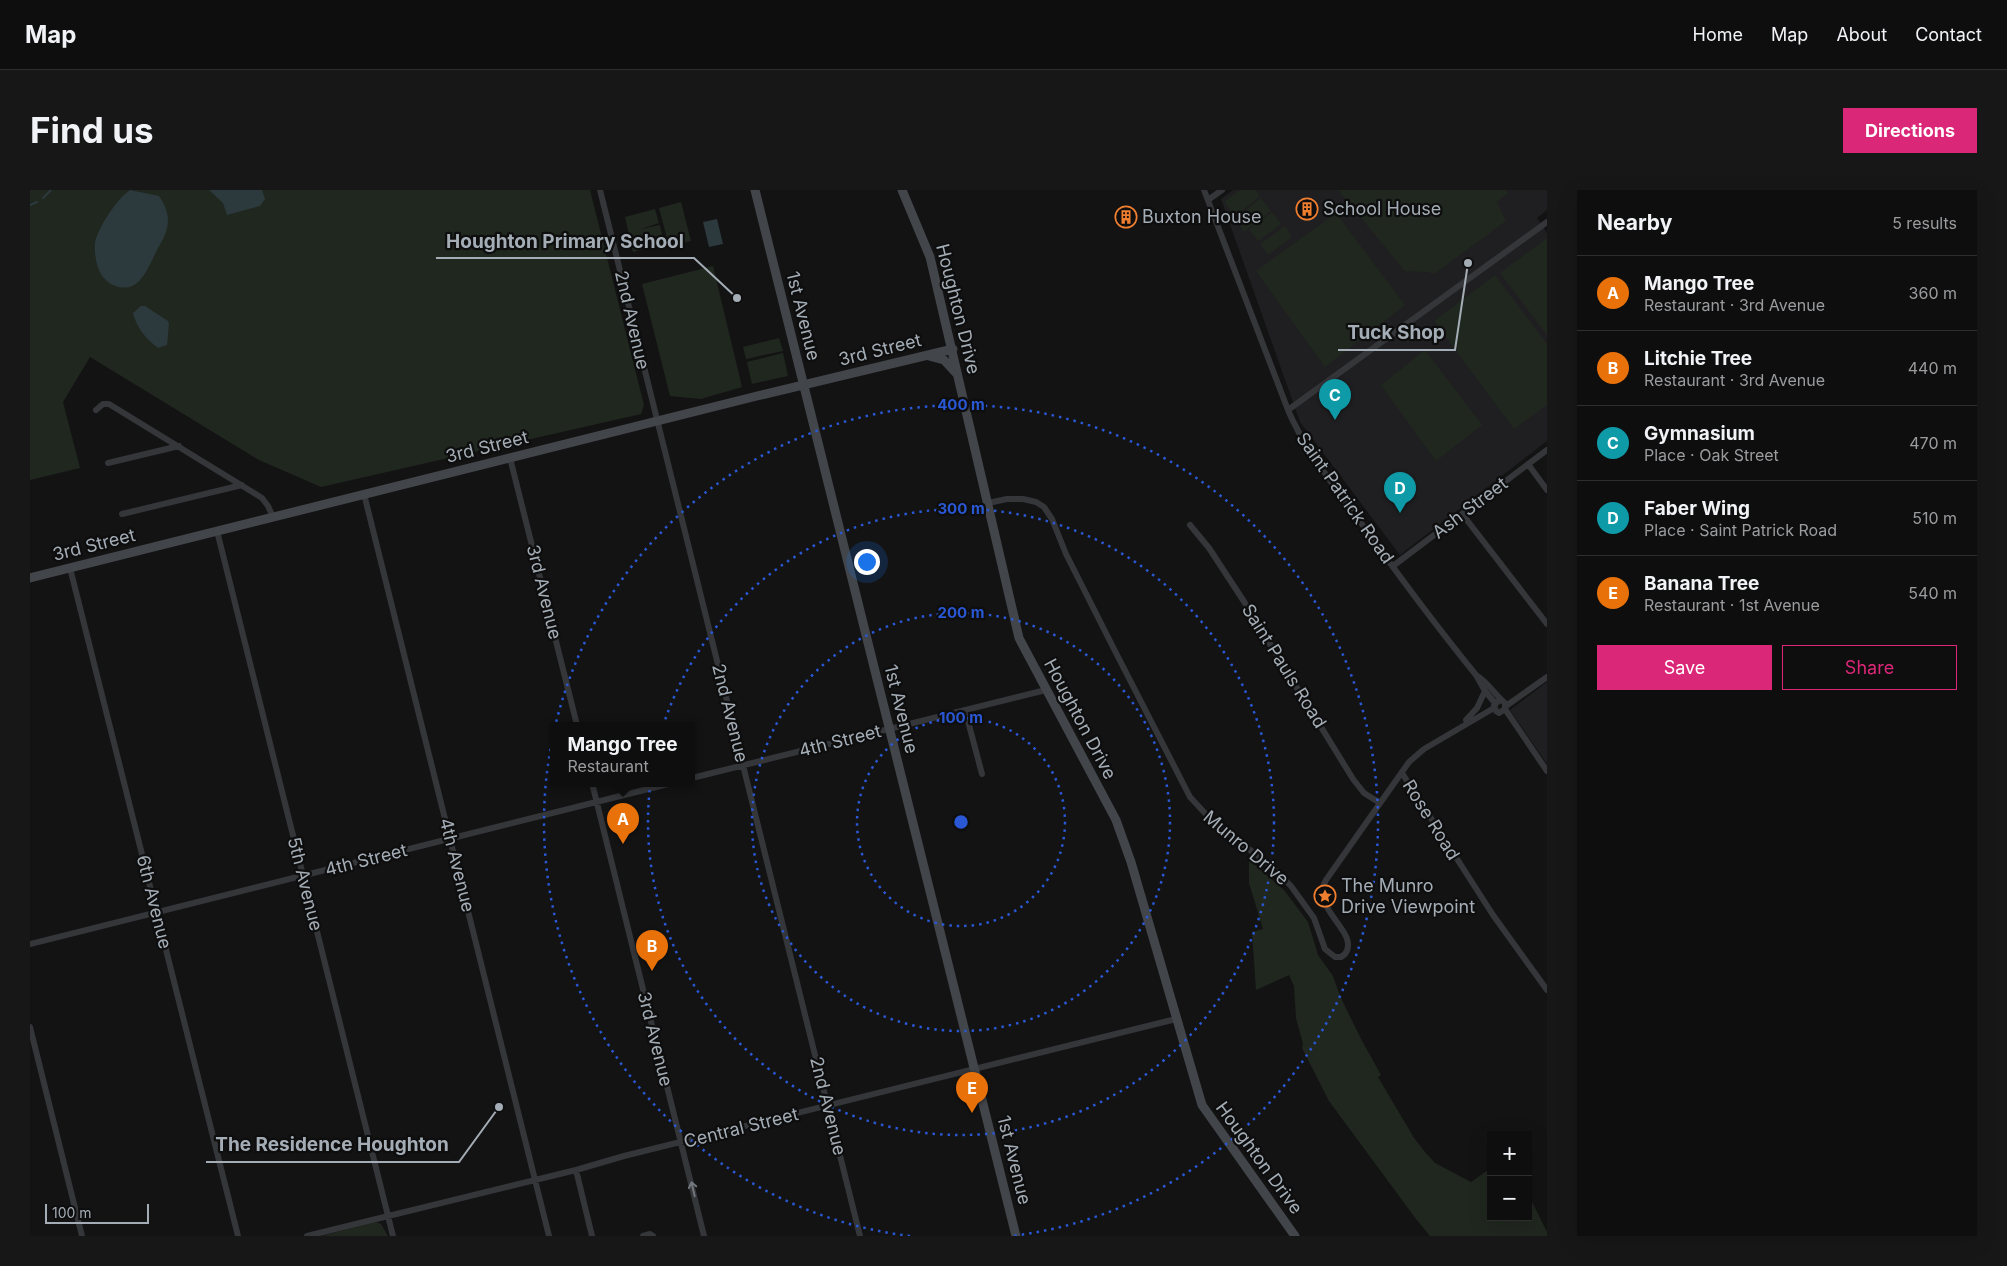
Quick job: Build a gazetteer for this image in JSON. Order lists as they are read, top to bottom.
{
  "streets": {
    "street": [
      "Houghton Drive",
      "1st Avenue",
      "2nd Avenue",
      "3rd Street",
      "Saint Patrick Road",
      "Ash Street",
      "3rd Avenue",
      "Saint Pauls Road",
      "4th Street",
      "Rose Road",
      "Munro Drive",
      "4th Avenue",
      "5th Avenue",
      "6th Avenue",
      "Central Street"
    ]
  },
  "crossings": [
    ["Houghton Drive", "3rd Street"],
    ["Houghton Drive", "4th Street"],
    ["Houghton Drive", "Munro Drive"],
    ["Houghton Drive", "Central Street"],
    ["1st Avenue", "3rd Street"],
    ["1st Avenue", "4th Street"],
    ["1st Avenue", "Central Street"],
    ["2nd Avenue", "3rd Street"],
    ["2nd Avenue", "4th Street"],
    ["2nd Avenue", "Central Street"],
    ["3rd Street", "3rd Avenue"],
    ["3rd Street", "4th Avenue"],
    ["3rd Street", "5th Avenue"],
    ["3rd Street", "6th Avenue"],
    ["Saint Patrick Road", "Ash Street"],
    ["3rd Avenue", "4th Street"],
    ["3rd Avenue", "Central Street"],
    ["Saint Pauls Road", "Munro Drive"],
    ["4th Street", "4th Avenue"],
    ["4th Street", "5th Avenue"],
    ["4th Street", "6th Avenue"],
    ["Rose Road", "Munro Drive"],
    ["4th Avenue", "Central Street"],
    ["5th Avenue", "Central Street"]
  ],
  "places": {
    "building": ["School House", "Buxton House"],
    "other": ["Tuck Shop", "Houghton Primary School", "The Residence Houghton"],
    "place": ["The Munro Drive Viewpoint"]
  },
  "scale_bar": "100 m",
  "page": {
    "header": "Map",
    "nav": [
      "Home",
      "Map",
      "About",
      "Contact"
    ],
    "buttons": [
      "Directions",
      ["Save", "Share"]
    ],
    "title": "Find us",
    "heading": ["Nearby", "5 results"],
    "list": [
      {
        "mark": "A",
        "name": "Mango Tree",
        "note": "Restaurant · 3rd Avenue",
        "value": "360 m"
      },
      {
        "mark": "B",
        "name": "Litchie Tree",
        "note": "Restaurant · 3rd Avenue",
        "value": "440 m"
      },
      {
        "mark": "C",
        "name": "Gymnasium",
        "note": "Place · Oak Street",
        "value": "470 m"
      },
      {
        "mark": "D",
        "name": "Faber Wing",
        "note": "Place · Saint Patrick Road",
        "value": "510 m"
      },
      {
        "mark": "E",
        "name": "Banana Tree",
        "note": "Restaurant · 1st Avenue",
        "value": "540 m"
      }
    ],
    "pins": [
      "C",
      "D",
      "A",
      "B",
      "E"
    ],
    "popup": ["Mango Tree", "Restaurant"],
    "map_buttons": ["+", "−"],
    "scale": "100 m"
  },
  "rings": [
    "400 m",
    "300 m",
    "200 m",
    "100 m"
  ]
}
